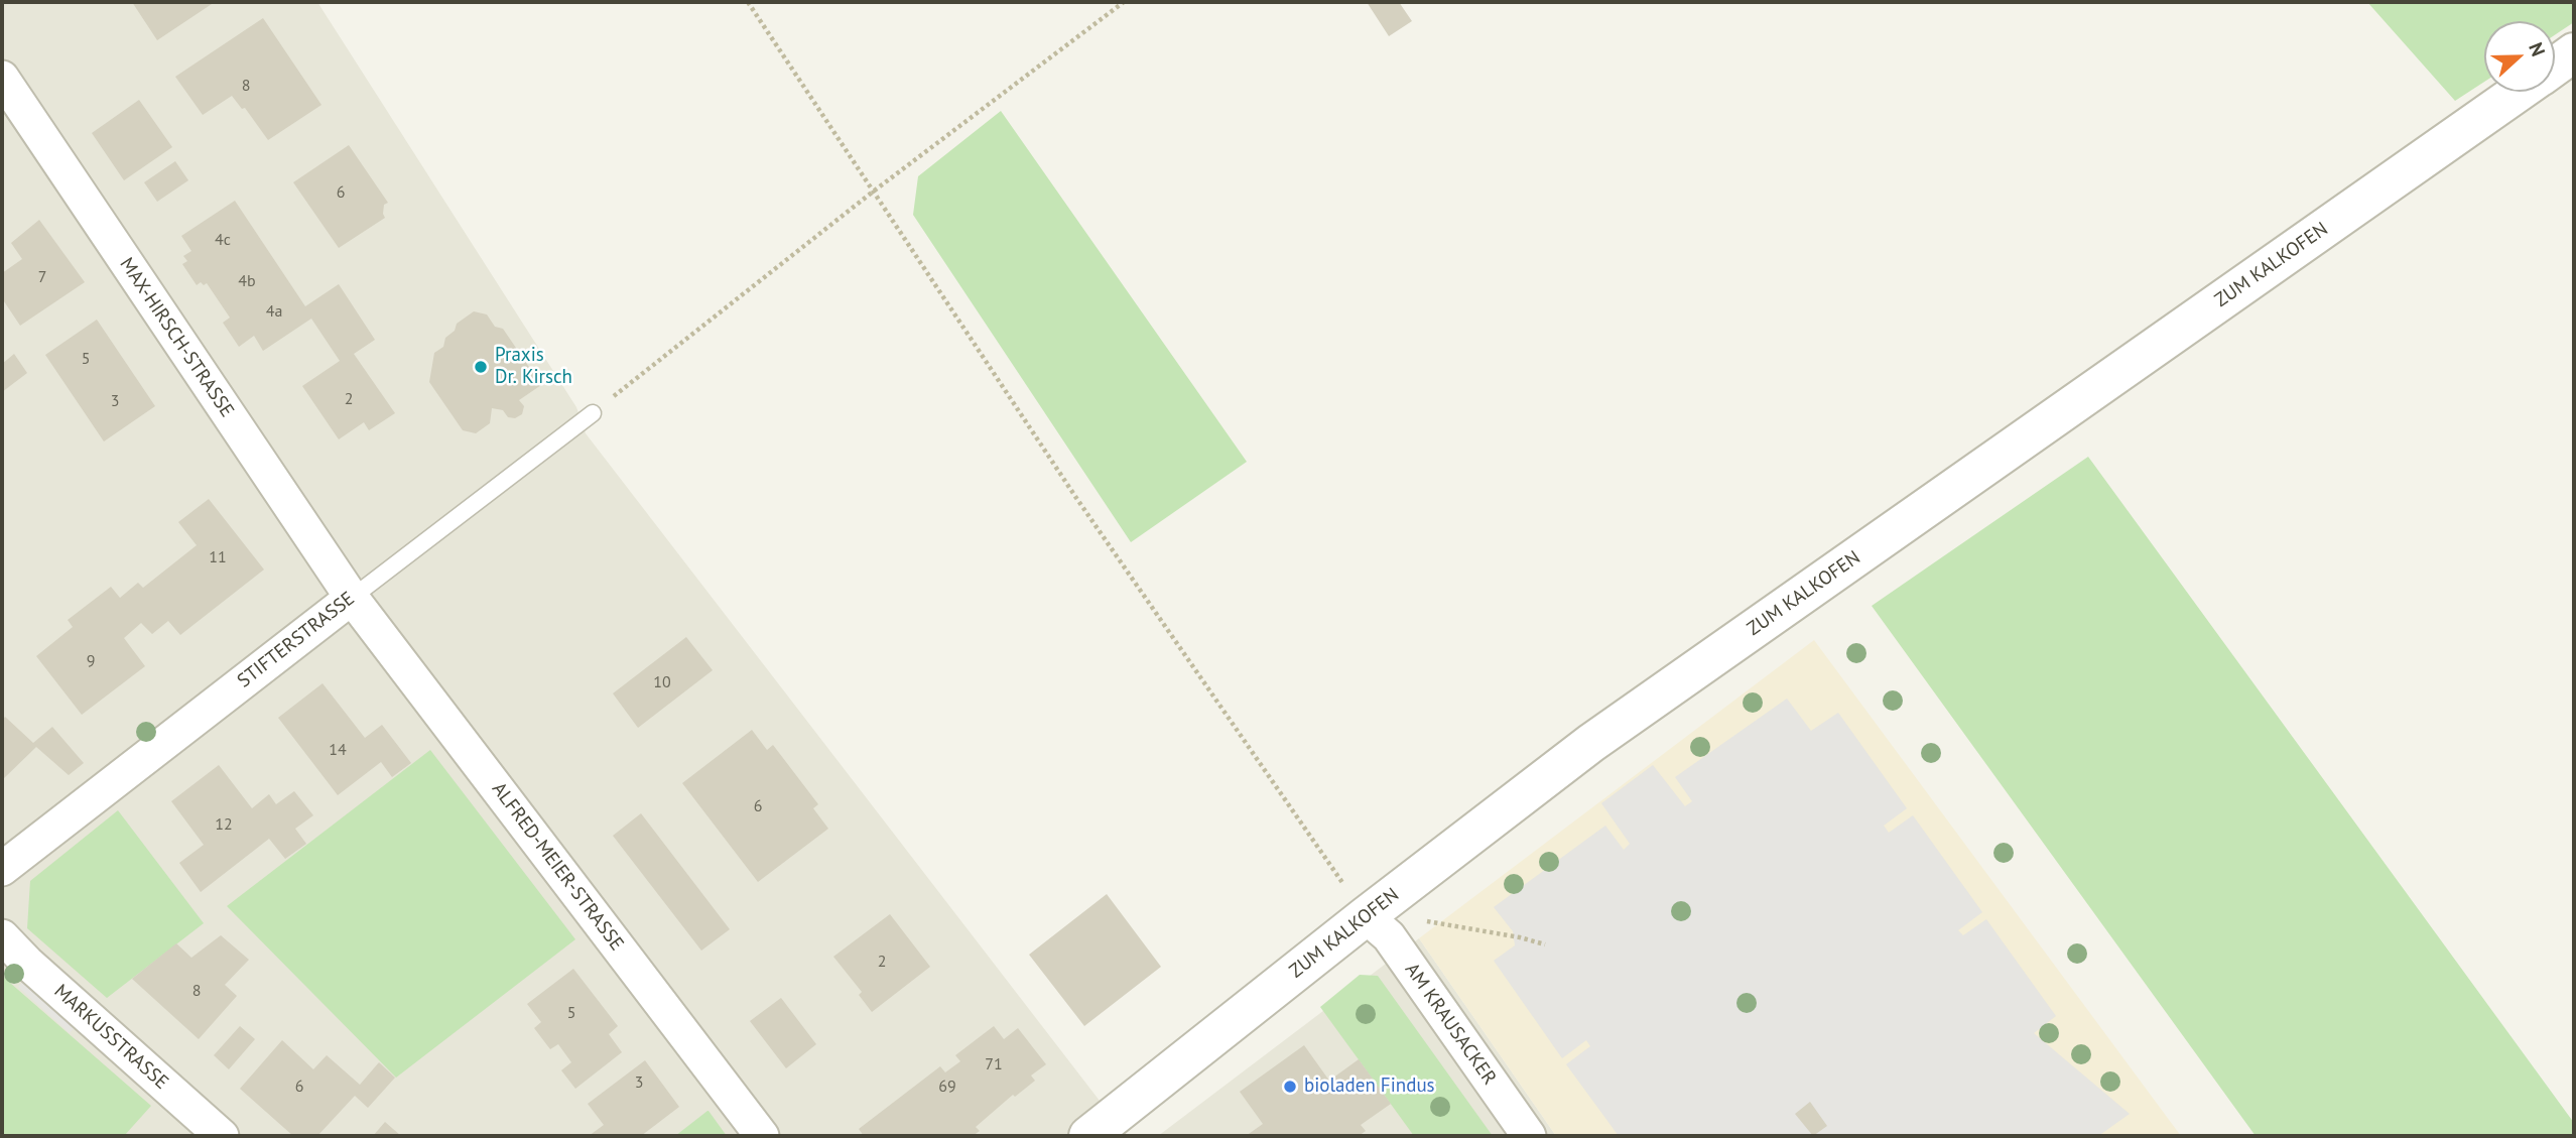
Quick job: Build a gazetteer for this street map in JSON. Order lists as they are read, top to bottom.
{
  "streets": {
    "street": [
      "ZUM KALKOFEN",
      "MAX-HIRSCH-STRASSE",
      "STIFTERSTRASSE",
      "ALFRED-MEIER-STRASSE",
      "AM KRAUSACKER",
      "MARKUSSTRASSE"
    ]
  },
  "crossings": [
    ["ZUM KALKOFEN", "AM KRAUSACKER"],
    ["MAX-HIRSCH-STRASSE", "STIFTERSTRASSE"],
    ["MAX-HIRSCH-STRASSE", "ALFRED-MEIER-STRASSE"],
    ["STIFTERSTRASSE", "ALFRED-MEIER-STRASSE"]
  ],
  "places": ["Praxis Dr. Kirsch", "bioladen Findus"],
  "house_numbers": [
    "8",
    "6",
    "4c",
    "7",
    "4b",
    "4a",
    "5",
    "2",
    "3",
    "11",
    "9",
    "10",
    "14",
    "6",
    "12",
    "2",
    "8",
    "5",
    "71",
    "3",
    "6",
    "69"
  ],
  "north": "right"
}
